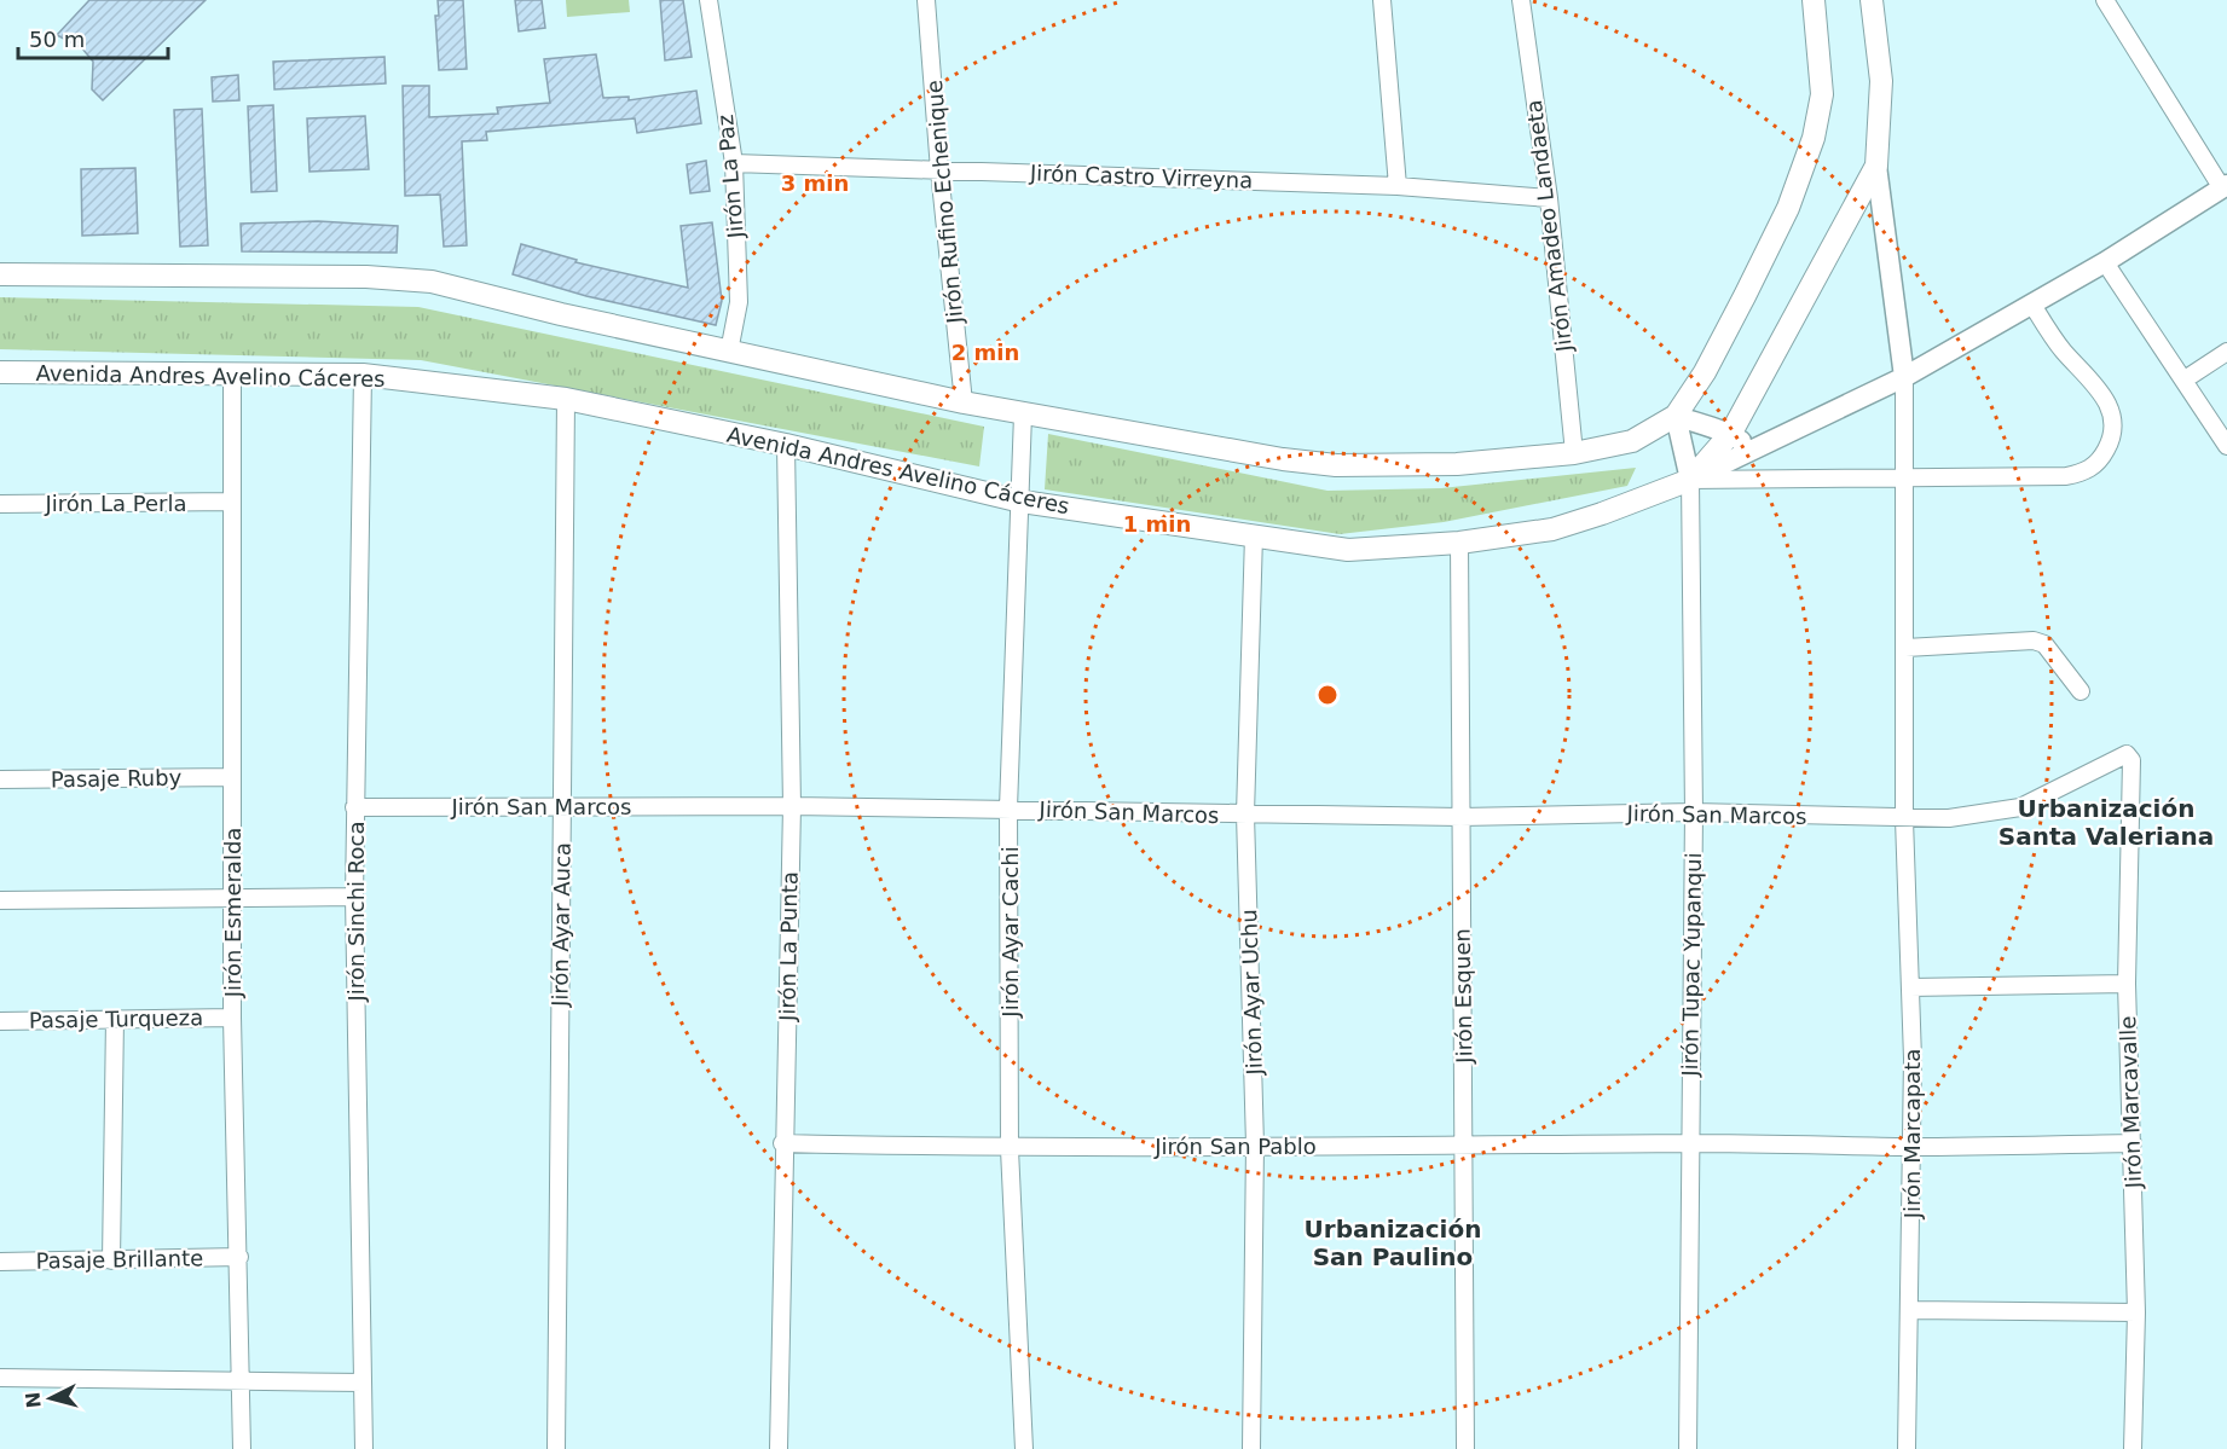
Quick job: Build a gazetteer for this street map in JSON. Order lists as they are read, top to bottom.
{
  "streets": {
    "main road": ["Avenida Andres Avelino Cáceres"],
    "street": [
      "Jirón La Paz",
      "Jirón Castro Virreyna",
      "Jirón Rufino Echenique",
      "Jirón Amadeo Landaeta",
      "Jirón La Perla",
      "Pasaje Ruby",
      "Jirón San Marcos",
      "Jirón Sinchi Roca",
      "Jirón Esmeralda",
      "Jirón Ayar Auca",
      "Jirón Ayar Cachi",
      "Jirón La Punta",
      "Jirón Tupac Yupanqui",
      "Jirón Ayar Uchu",
      "Jirón Esquen",
      "Pasaje Turqueza",
      "Jirón Marcavalle",
      "Jirón Marcapata",
      "Jirón San Pablo",
      "Pasaje Brillante"
    ]
  },
  "crossings": [
    ["Jirón La Paz", "Jirón Castro Virreyna"],
    ["Jirón Castro Virreyna", "Jirón Rufino Echenique"],
    ["Jirón Castro Virreyna", "Jirón Amadeo Landaeta"],
    ["Avenida Andres Avelino Cáceres", "Jirón Sinchi Roca"],
    ["Avenida Andres Avelino Cáceres", "Jirón Esmeralda"],
    ["Avenida Andres Avelino Cáceres", "Jirón Ayar Auca"],
    ["Avenida Andres Avelino Cáceres", "Jirón Ayar Cachi"],
    ["Avenida Andres Avelino Cáceres", "Jirón La Punta"],
    ["Avenida Andres Avelino Cáceres", "Jirón Tupac Yupanqui"],
    ["Avenida Andres Avelino Cáceres", "Jirón Ayar Uchu"],
    ["Avenida Andres Avelino Cáceres", "Jirón Esquen"],
    ["Jirón La Perla", "Jirón Esmeralda"],
    ["Pasaje Ruby", "Jirón Esmeralda"],
    ["Jirón San Marcos", "Jirón Sinchi Roca"],
    ["Jirón San Marcos", "Jirón Ayar Auca"],
    ["Jirón San Marcos", "Jirón Ayar Cachi"],
    ["Jirón San Marcos", "Jirón La Punta"],
    ["Jirón San Marcos", "Jirón Tupac Yupanqui"],
    ["Jirón San Marcos", "Jirón Ayar Uchu"],
    ["Jirón San Marcos", "Jirón Esquen"],
    ["Jirón San Marcos", "Jirón Marcavalle"],
    ["Jirón San Marcos", "Jirón Marcapata"],
    ["Jirón Esmeralda", "Pasaje Turqueza"],
    ["Jirón Esmeralda", "Pasaje Brillante"],
    ["Jirón Ayar Cachi", "Jirón San Pablo"],
    ["Jirón La Punta", "Jirón San Pablo"],
    ["Jirón Tupac Yupanqui", "Jirón San Pablo"],
    ["Jirón Ayar Uchu", "Jirón San Pablo"],
    ["Jirón Esquen", "Jirón San Pablo"],
    ["Jirón Marcavalle", "Jirón San Pablo"],
    ["Jirón Marcapata", "Jirón San Pablo"]
  ],
  "districts": ["Urbanización Santa Valeriana", "Urbanización San Paulino"],
  "scale_bar": "50 m",
  "north": "left",
  "rings": ["3 min", "2 min", "1 min"]
}
